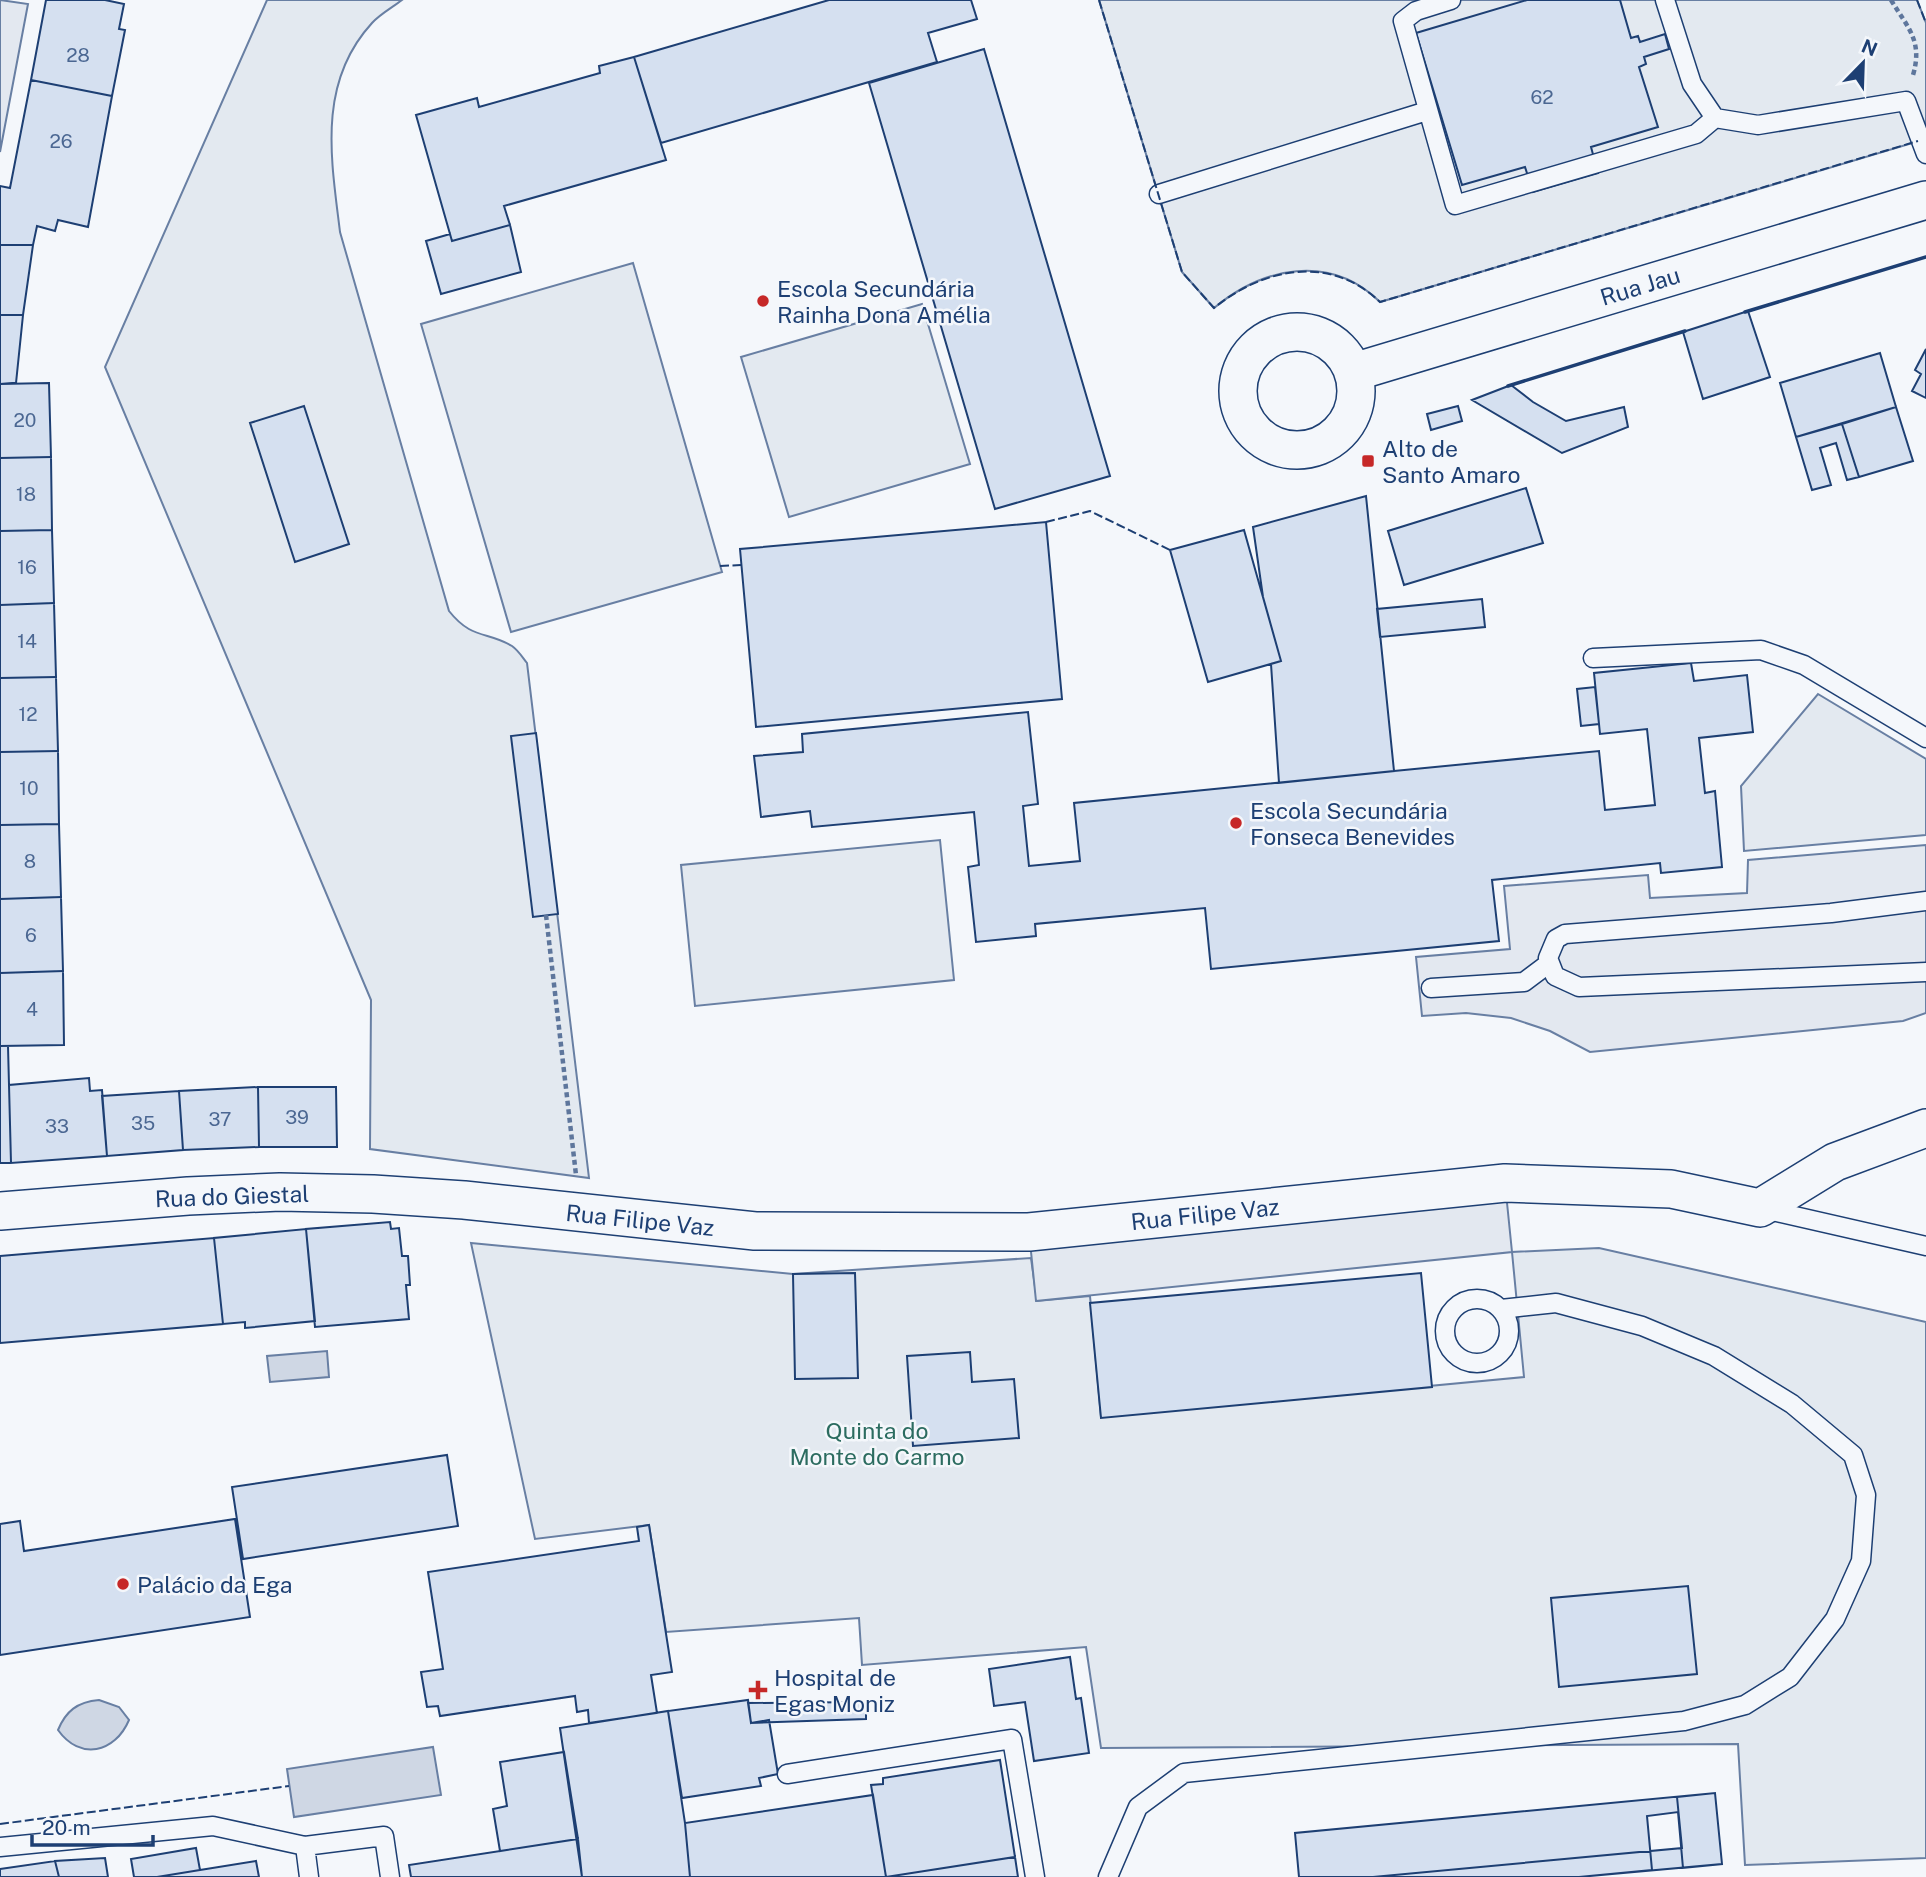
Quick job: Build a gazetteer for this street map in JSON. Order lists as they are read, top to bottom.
{
  "streets": {
    "street": ["Rua Jau", "Rua do Giestal", "Rua Filipe Vaz"]
  },
  "crossings": [
    ["Rua do Giestal", "Rua Filipe Vaz"]
  ],
  "parks": ["Quinta do Monte do Carmo"],
  "places": {
    "other": ["Escola Secundária Rainha Dona Amélia", "Escola Secundária Fonseca Benevides", "Palácio da Ega"],
    "transit": ["Alto de Santo Amaro"],
    "health": ["Hospital de Egas Moniz"]
  },
  "house_numbers": [
    "28",
    "62",
    "26",
    "20",
    "18",
    "16",
    "14",
    "12",
    "10",
    "8",
    "6",
    "4",
    "39",
    "37",
    "35",
    "33"
  ],
  "scale_bar": "20 m",
  "north": "top right"
}
